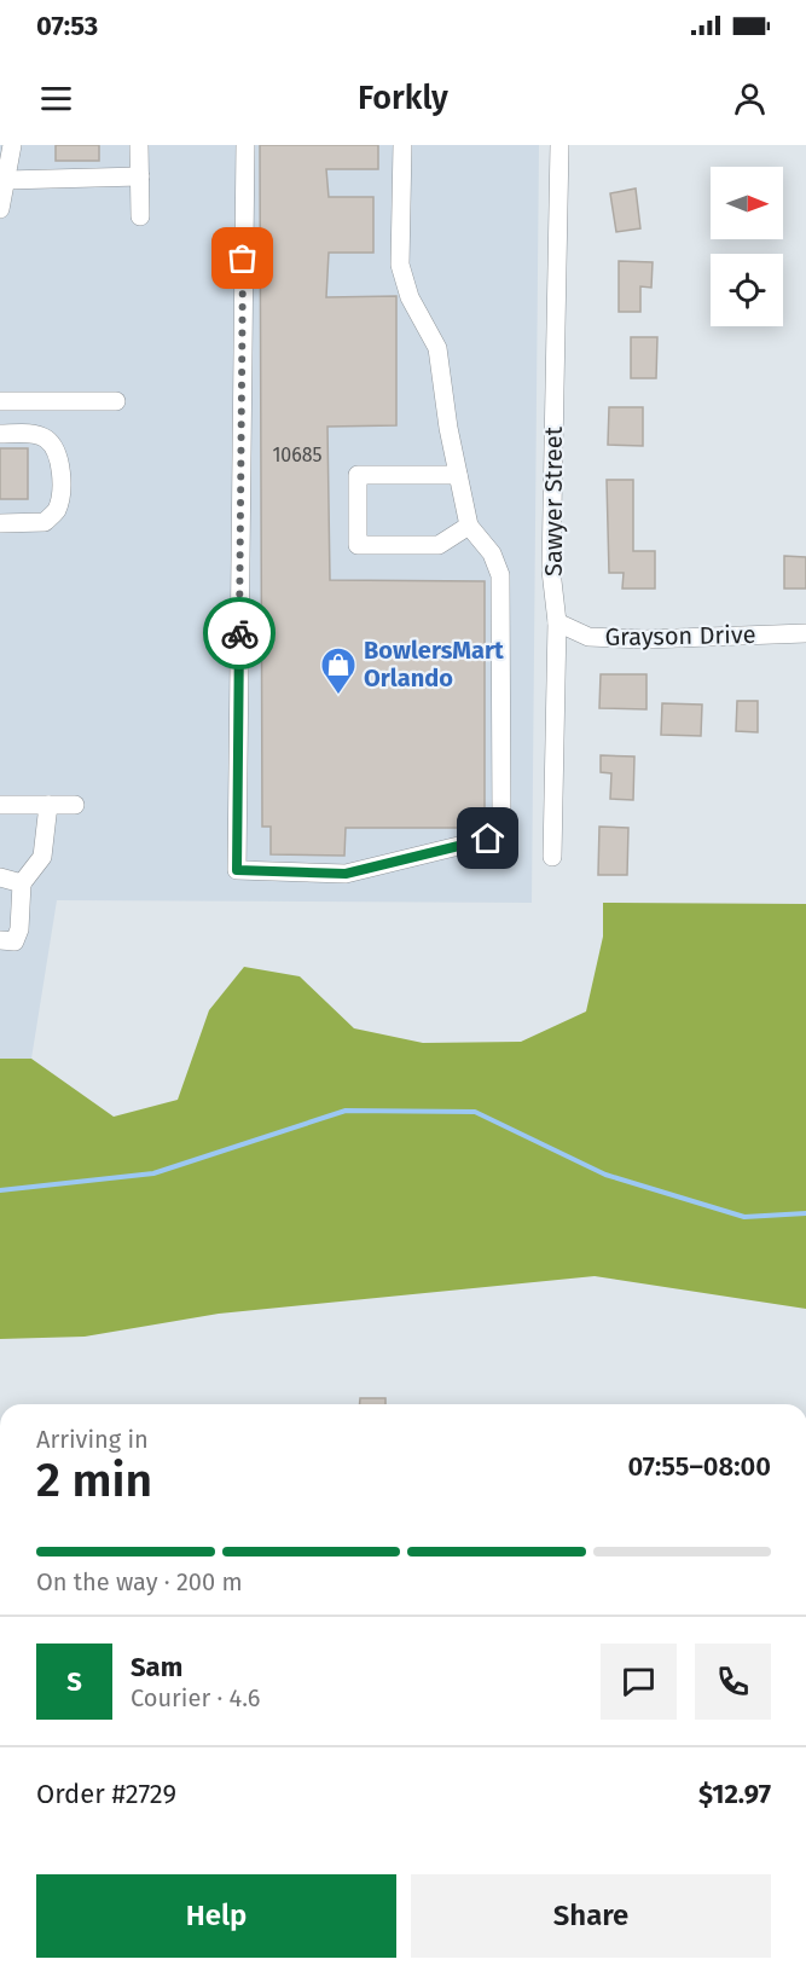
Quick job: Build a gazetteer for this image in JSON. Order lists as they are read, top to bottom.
{
  "streets": {
    "street": ["Sawyer Street", "Grayson Drive"]
  },
  "crossings": [
    ["Sawyer Street", "Grayson Drive"]
  ],
  "places": {
    "shop": ["BowlersMart Orlando"]
  },
  "house_numbers": ["10685"],
  "north": "right",
  "page": {
    "status": "07:53",
    "header": "Forkly",
    "heading": ["2 min", "Arriving in", "07:55–08:00"],
    "panel": [
      "Sam",
      "Courier · 4.6",
      "Order #2729",
      "$12.97"
    ],
    "bar": "On the way · 200 m",
    "round": "S",
    "buttons": ["Help", "Share"]
  }
}
